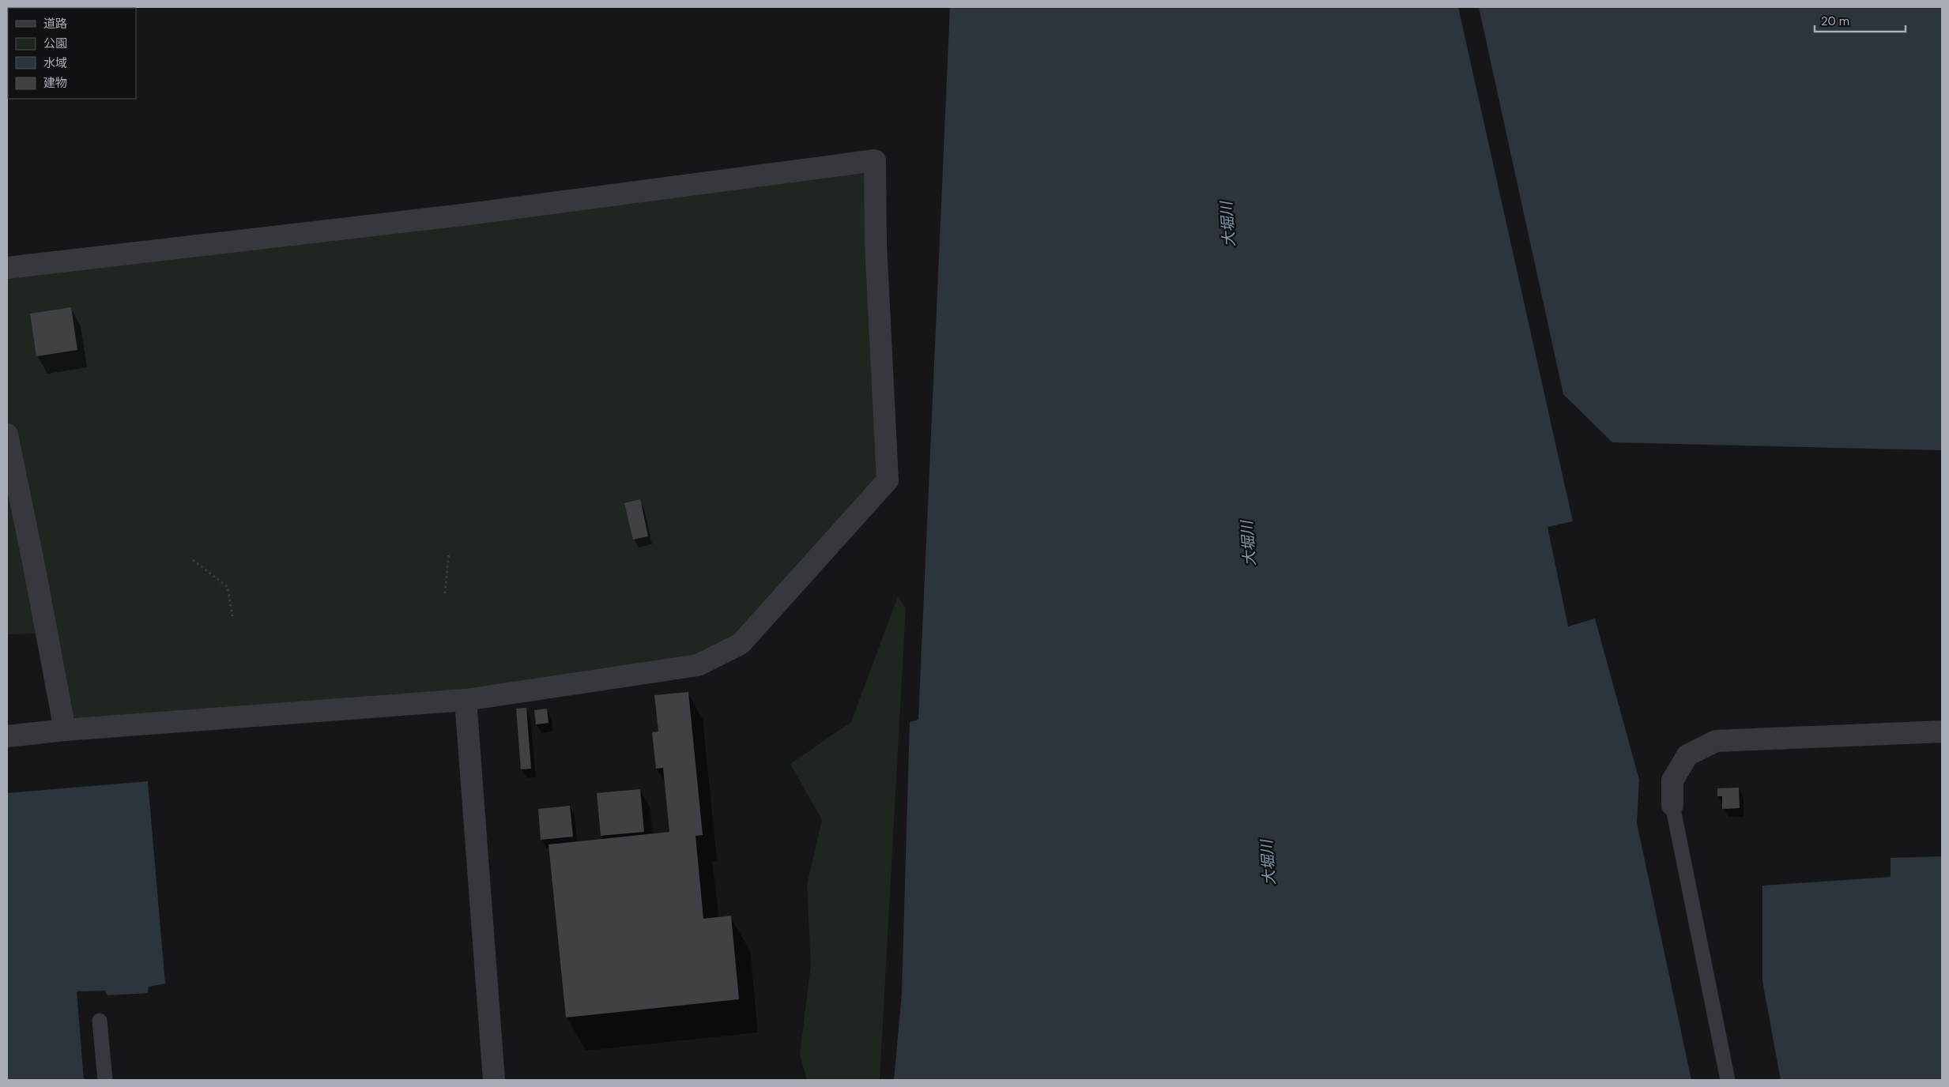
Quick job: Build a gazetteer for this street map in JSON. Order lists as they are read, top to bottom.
{
  "water": ["大堀川"],
  "legend": [
    "道路",
    "公園",
    "水域",
    "建物"
  ],
  "scale_bar": "20 m"
}
